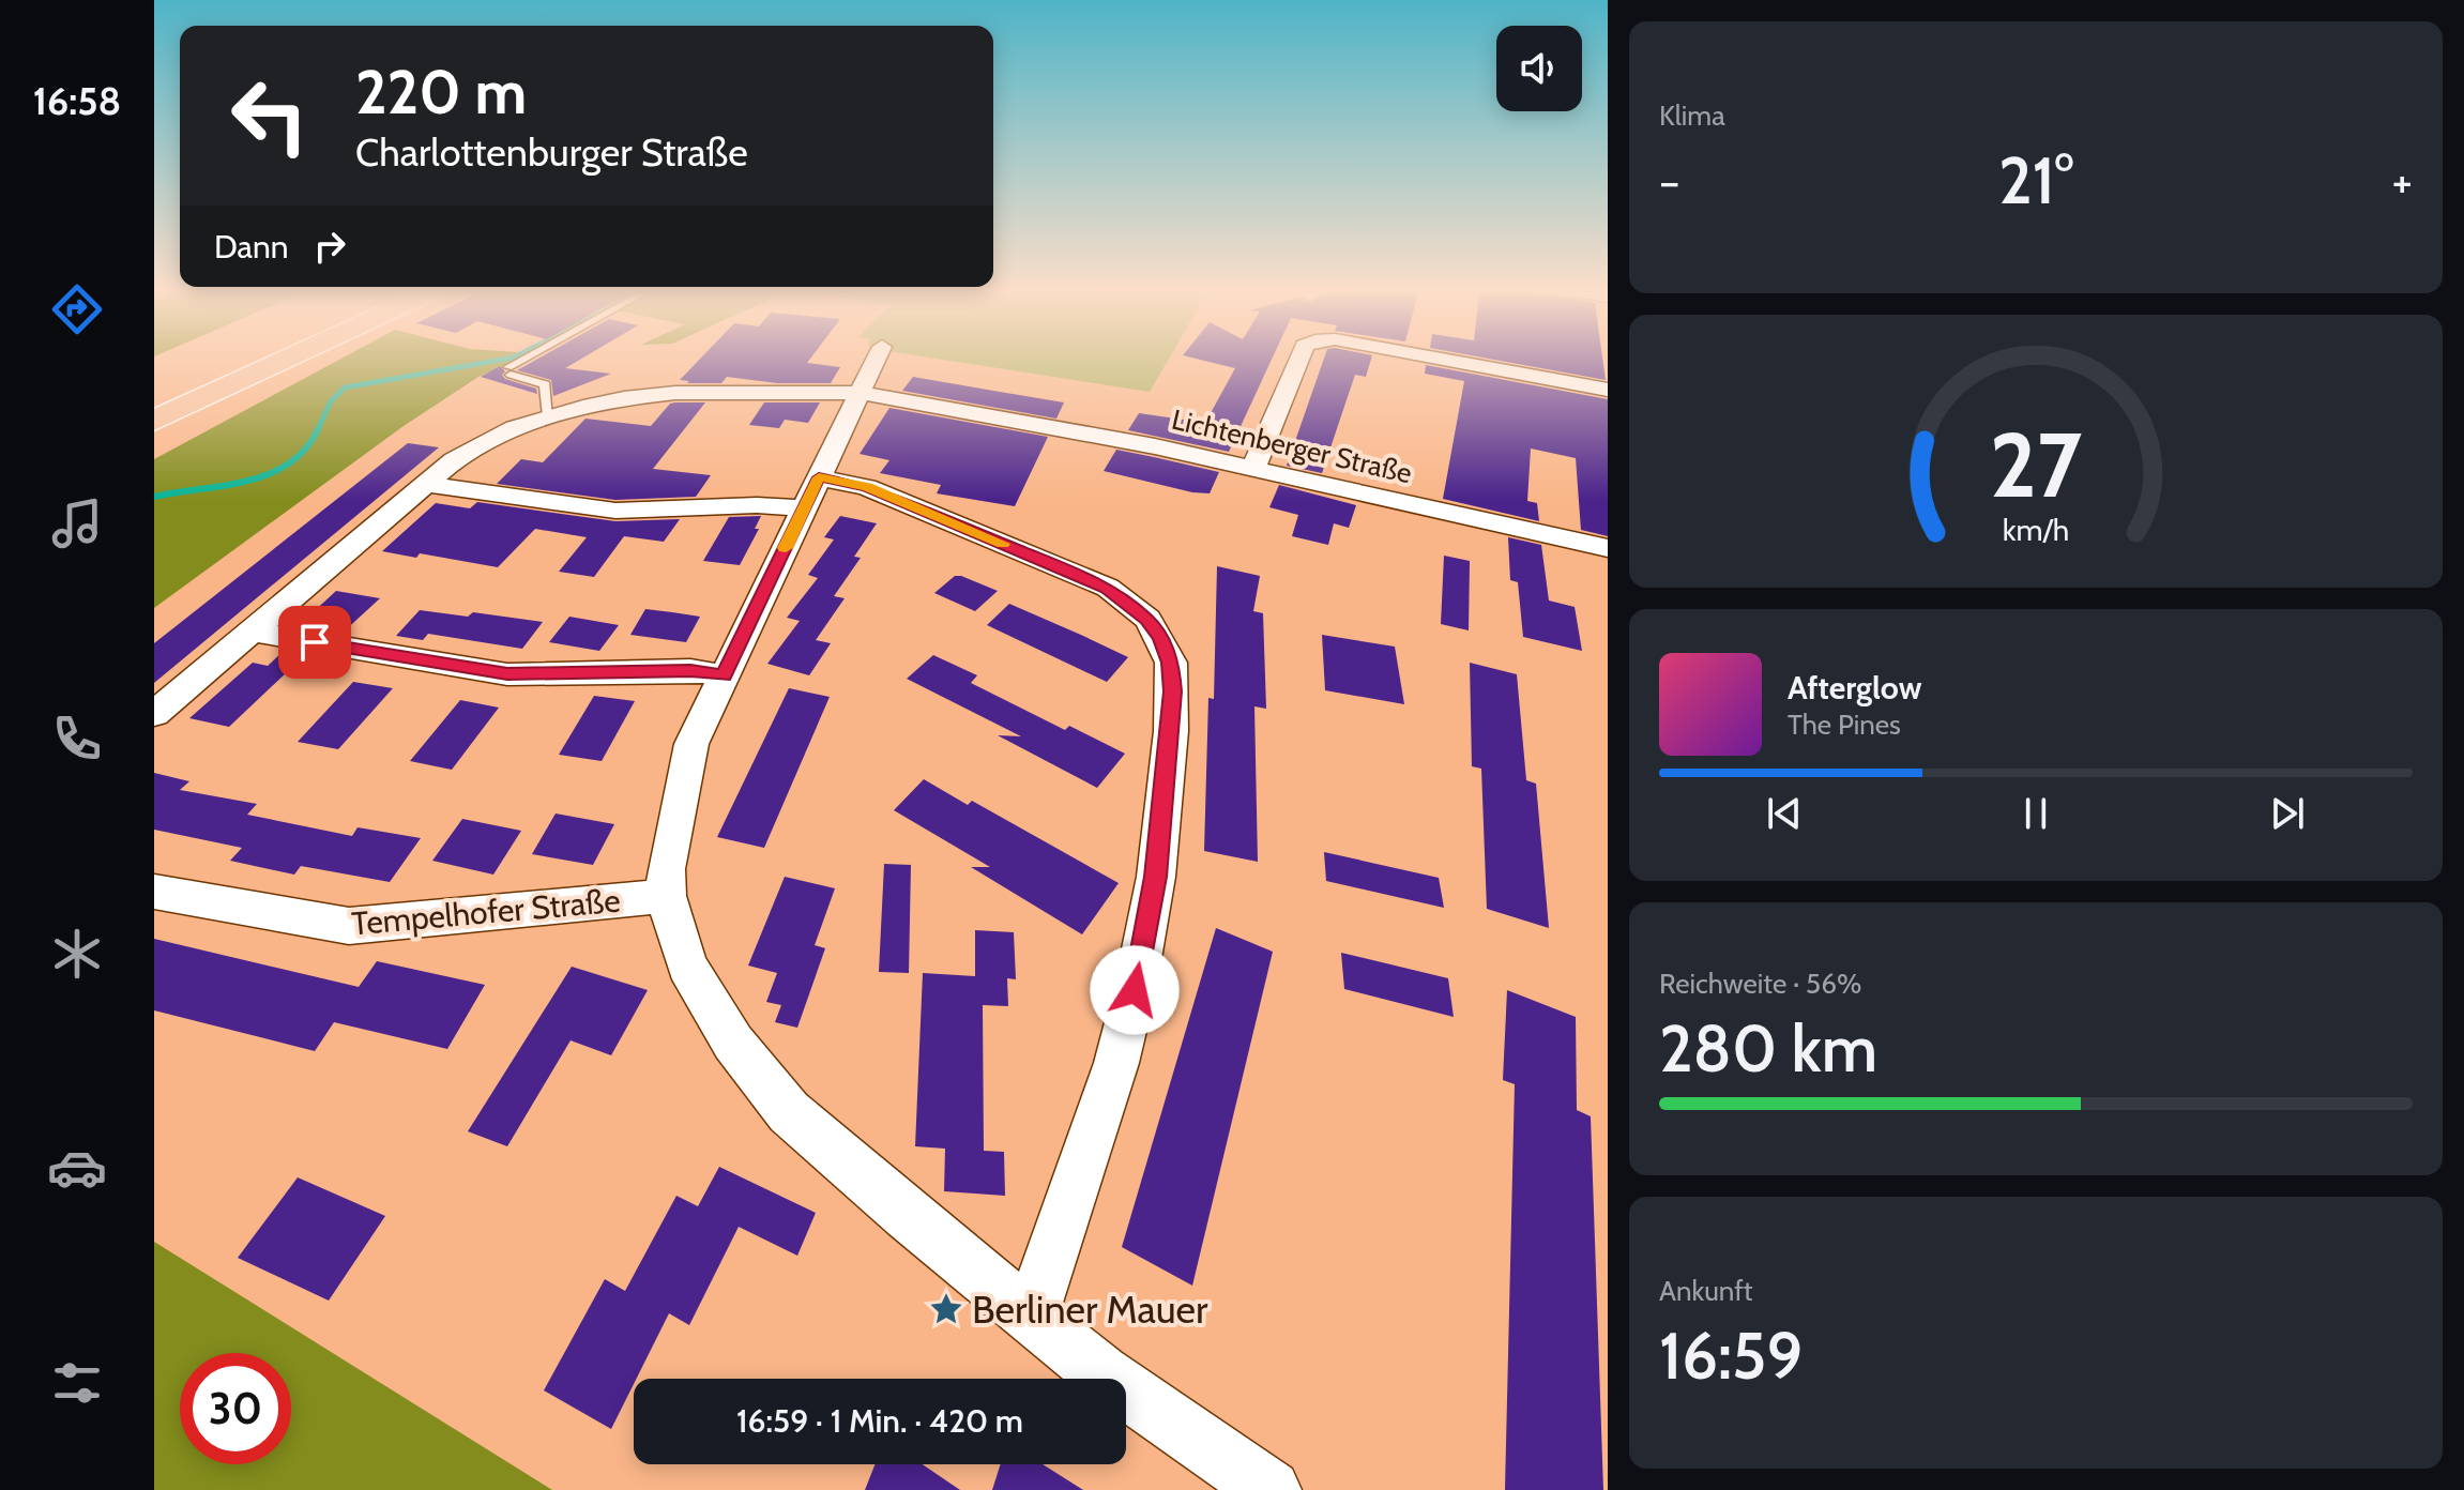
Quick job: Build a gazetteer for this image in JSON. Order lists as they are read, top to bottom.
{
  "streets": {
    "street": ["Lichtenberger Straße", "Tempelhofer Straße"]
  },
  "places": {
    "place": ["Berliner Mauer"]
  },
  "page": {
    "tabs": "16:58",
    "tile": [
      "Klima",
      ["Reichweite · 56%", "280 km"],
      ["Ankunft", "16:59"]
    ],
    "turn": ["220 m", "Charlottenburger Straße"],
    "heat": ["−", "21°", "+"],
    "then": "Dann",
    "song": ["Afterglow", "The Pines"],
    "limit": "30",
    "trip": "16:59 · 1 Min. · 420 m",
    "gauge": ["27", "km/h"]
  }
}
